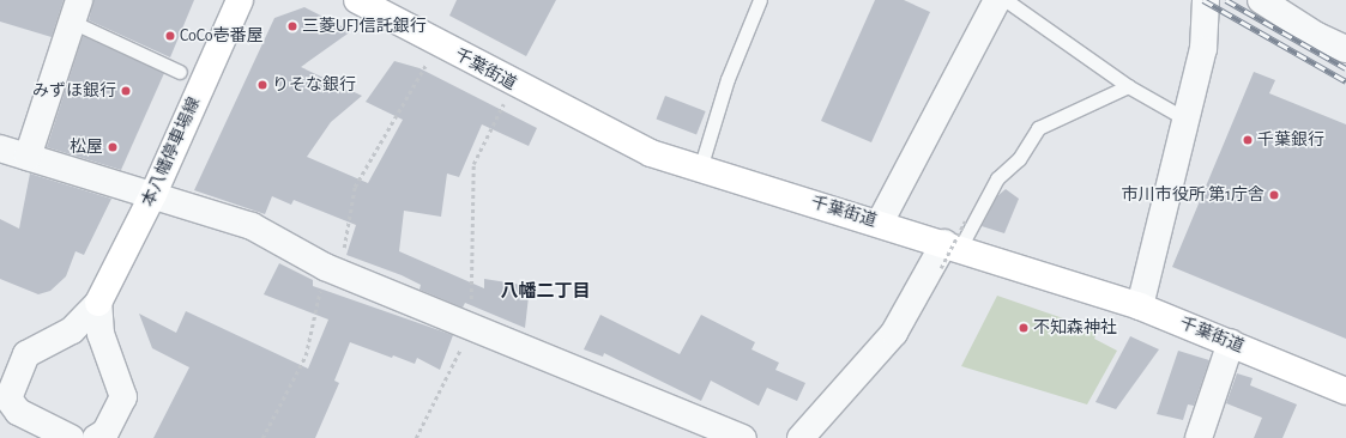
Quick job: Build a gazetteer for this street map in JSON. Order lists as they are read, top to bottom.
{
  "streets": {
    "main road": ["千葉街道", "本八幡停車場線"]
  },
  "districts": ["八幡二丁目"],
  "places": [
    "三菱UFJ信託銀行",
    "CoCo壱番屋",
    "りそな銀行",
    "みずほ銀行",
    "千葉銀行",
    "松屋",
    "市川市役所 第1庁舎",
    "不知森神社"
  ]
}
